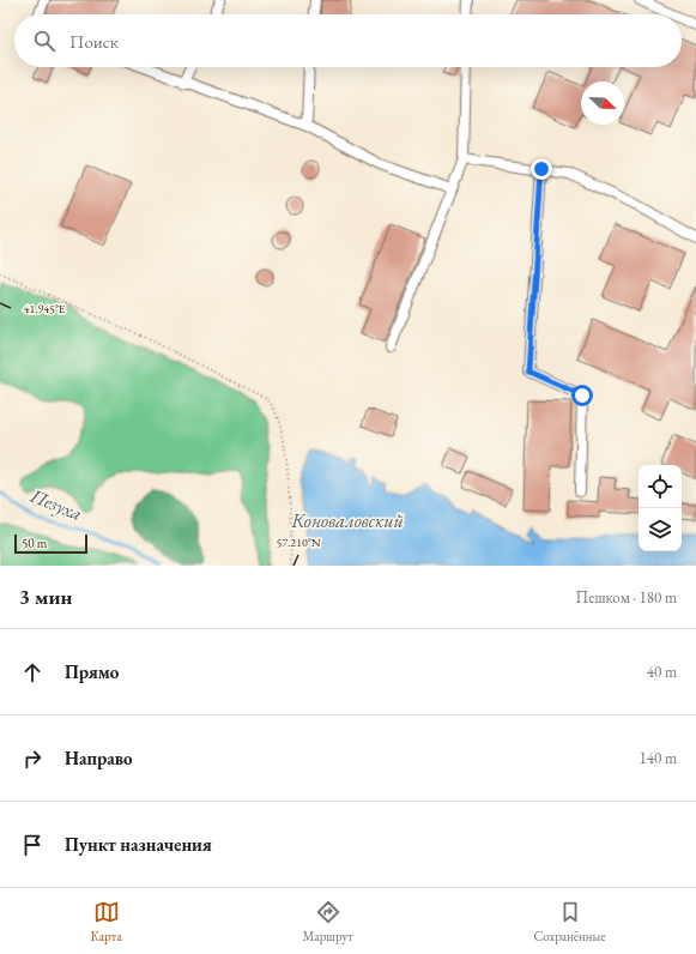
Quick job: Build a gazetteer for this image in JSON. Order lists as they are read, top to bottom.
{
  "water": ["Пезуха", "Коноваловский"],
  "scale_bar": "50 m",
  "north": "bottom right",
  "page": {
    "search": "Поиск",
    "scale": "50 m",
    "heading": ["3 мин", "Пешком · 180 m"],
    "list": [
      ["Прямо", "40 m"],
      ["Направо", "140 m"],
      "Пункт назначения"
    ],
    "nav": ["Карта", "Маршрут", "Сохранённые"]
  },
  "coordinates": ["41.945°E", "57.210°N"]
}
